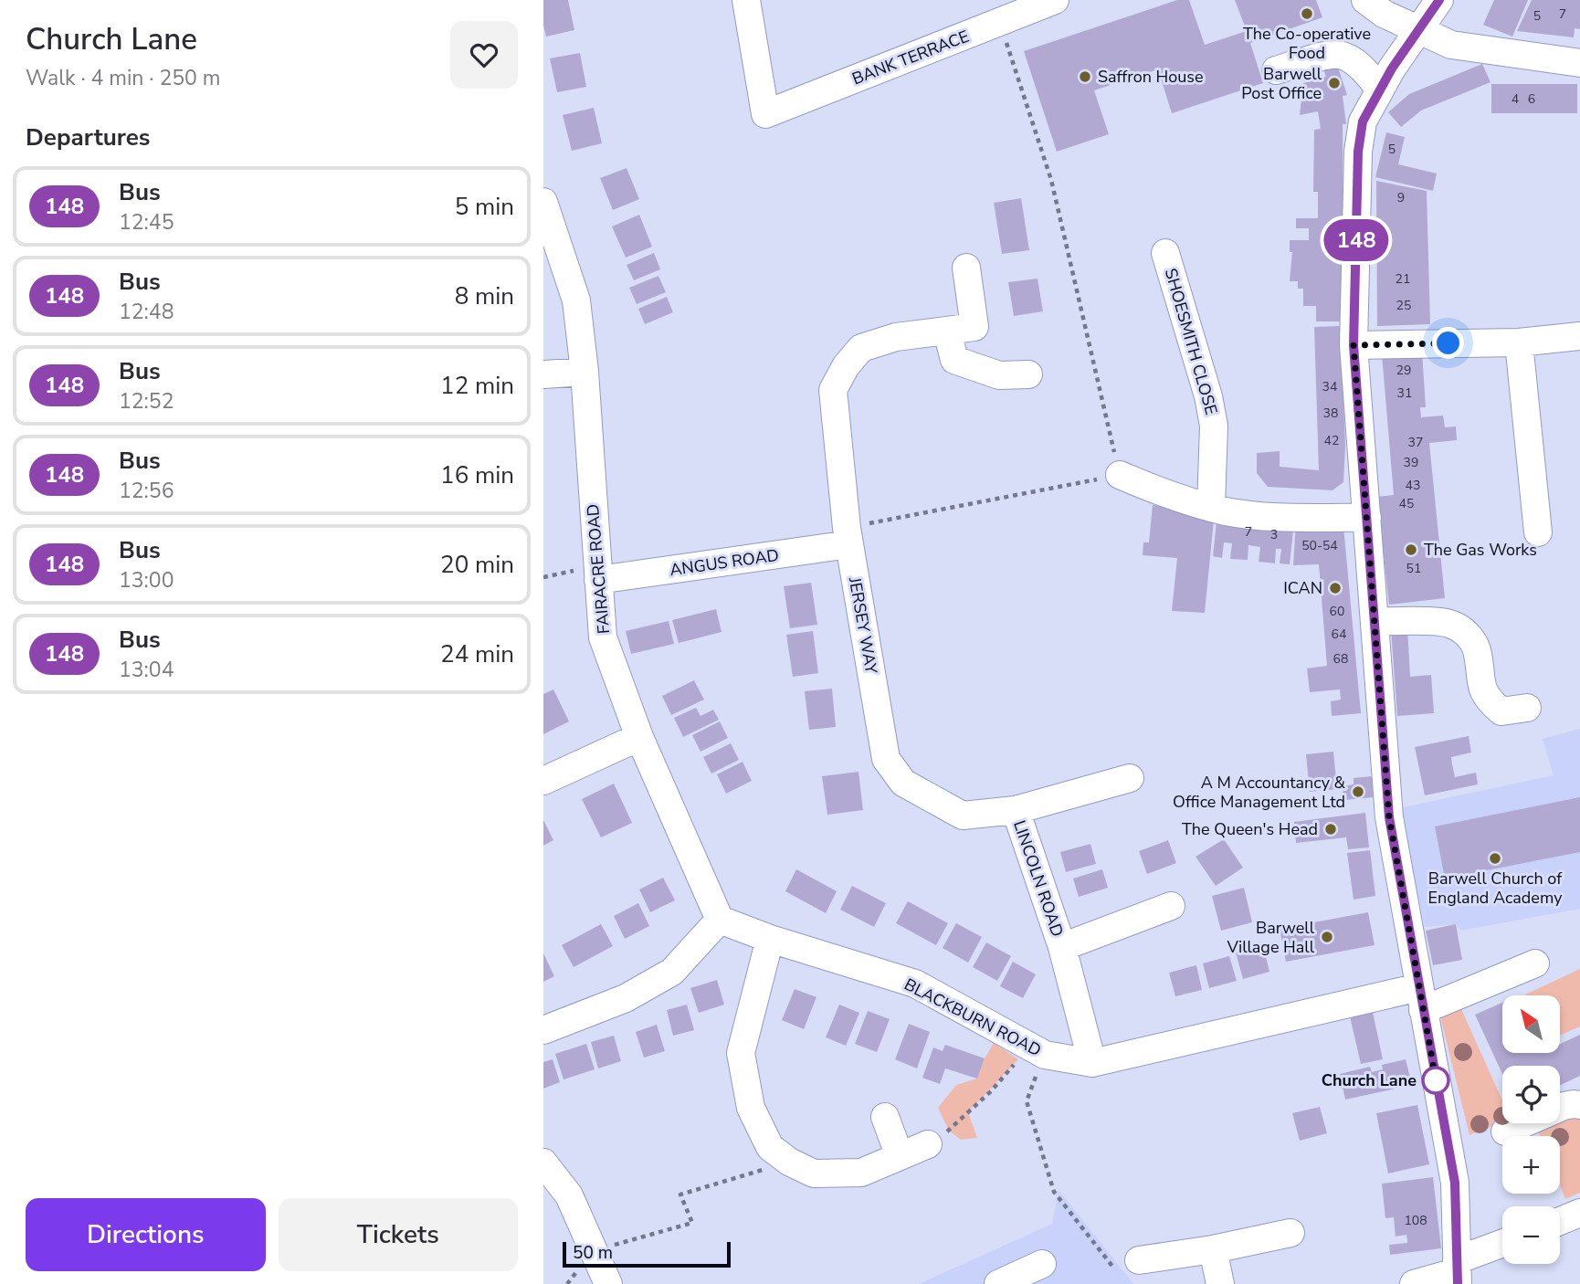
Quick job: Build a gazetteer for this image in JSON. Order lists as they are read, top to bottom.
{
  "streets": {
    "street": [
      "BANK TERRACE",
      "SHOESMITH CLOSE",
      "ANGUS ROAD",
      "FAIRACRE ROAD",
      "JERSEY WAY",
      "LINCOLN ROAD",
      "BLACKBURN ROAD"
    ]
  },
  "crossings": [
    ["ANGUS ROAD", "FAIRACRE ROAD"],
    ["ANGUS ROAD", "JERSEY WAY"],
    ["FAIRACRE ROAD", "BLACKBURN ROAD"],
    ["JERSEY WAY", "LINCOLN ROAD"],
    ["LINCOLN ROAD", "BLACKBURN ROAD"]
  ],
  "places": [
    "The Co-operative Food",
    "Saffron House",
    "Barwell Post Office",
    "The Gas Works",
    "ICAN",
    "A M Accountancy & Office Management Ltd",
    "The Queen's Head",
    "Barwell Church of England Academy",
    "Barwell Village Hall",
    "Church Lane"
  ],
  "lines": ["bus line 148"],
  "house_numbers": [
    "7",
    "5",
    "4",
    "6",
    "5",
    "9",
    "21",
    "25",
    "29",
    "34",
    "31",
    "38",
    "42",
    "37",
    "39",
    "43",
    "45",
    "7",
    "3",
    "50-54",
    "51",
    "60",
    "64",
    "68",
    "108"
  ],
  "scale_bar": "50 m",
  "north": "top left",
  "page": {
    "heading": [
      ["Church Lane", "Walk · 4 min · 250 m"],
      "Departures"
    ],
    "on_map": "148",
    "list": [
      {
        "mark": "148",
        "name": "Bus",
        "note": "12:45",
        "value": "5 min"
      },
      {
        "mark": "148",
        "name": "Bus",
        "note": "12:48",
        "value": "8 min"
      },
      {
        "mark": "148",
        "name": "Bus",
        "note": "12:52",
        "value": "12 min"
      },
      {
        "mark": "148",
        "name": "Bus",
        "note": "12:56",
        "value": "16 min"
      },
      {
        "mark": "148",
        "name": "Bus",
        "note": "13:00",
        "value": "20 min"
      },
      {
        "mark": "148",
        "name": "Bus",
        "note": "13:04",
        "value": "24 min"
      }
    ],
    "map_buttons": ["+", "−"],
    "buttons": ["Directions", "Tickets"],
    "scale": "50 m"
  }
}
